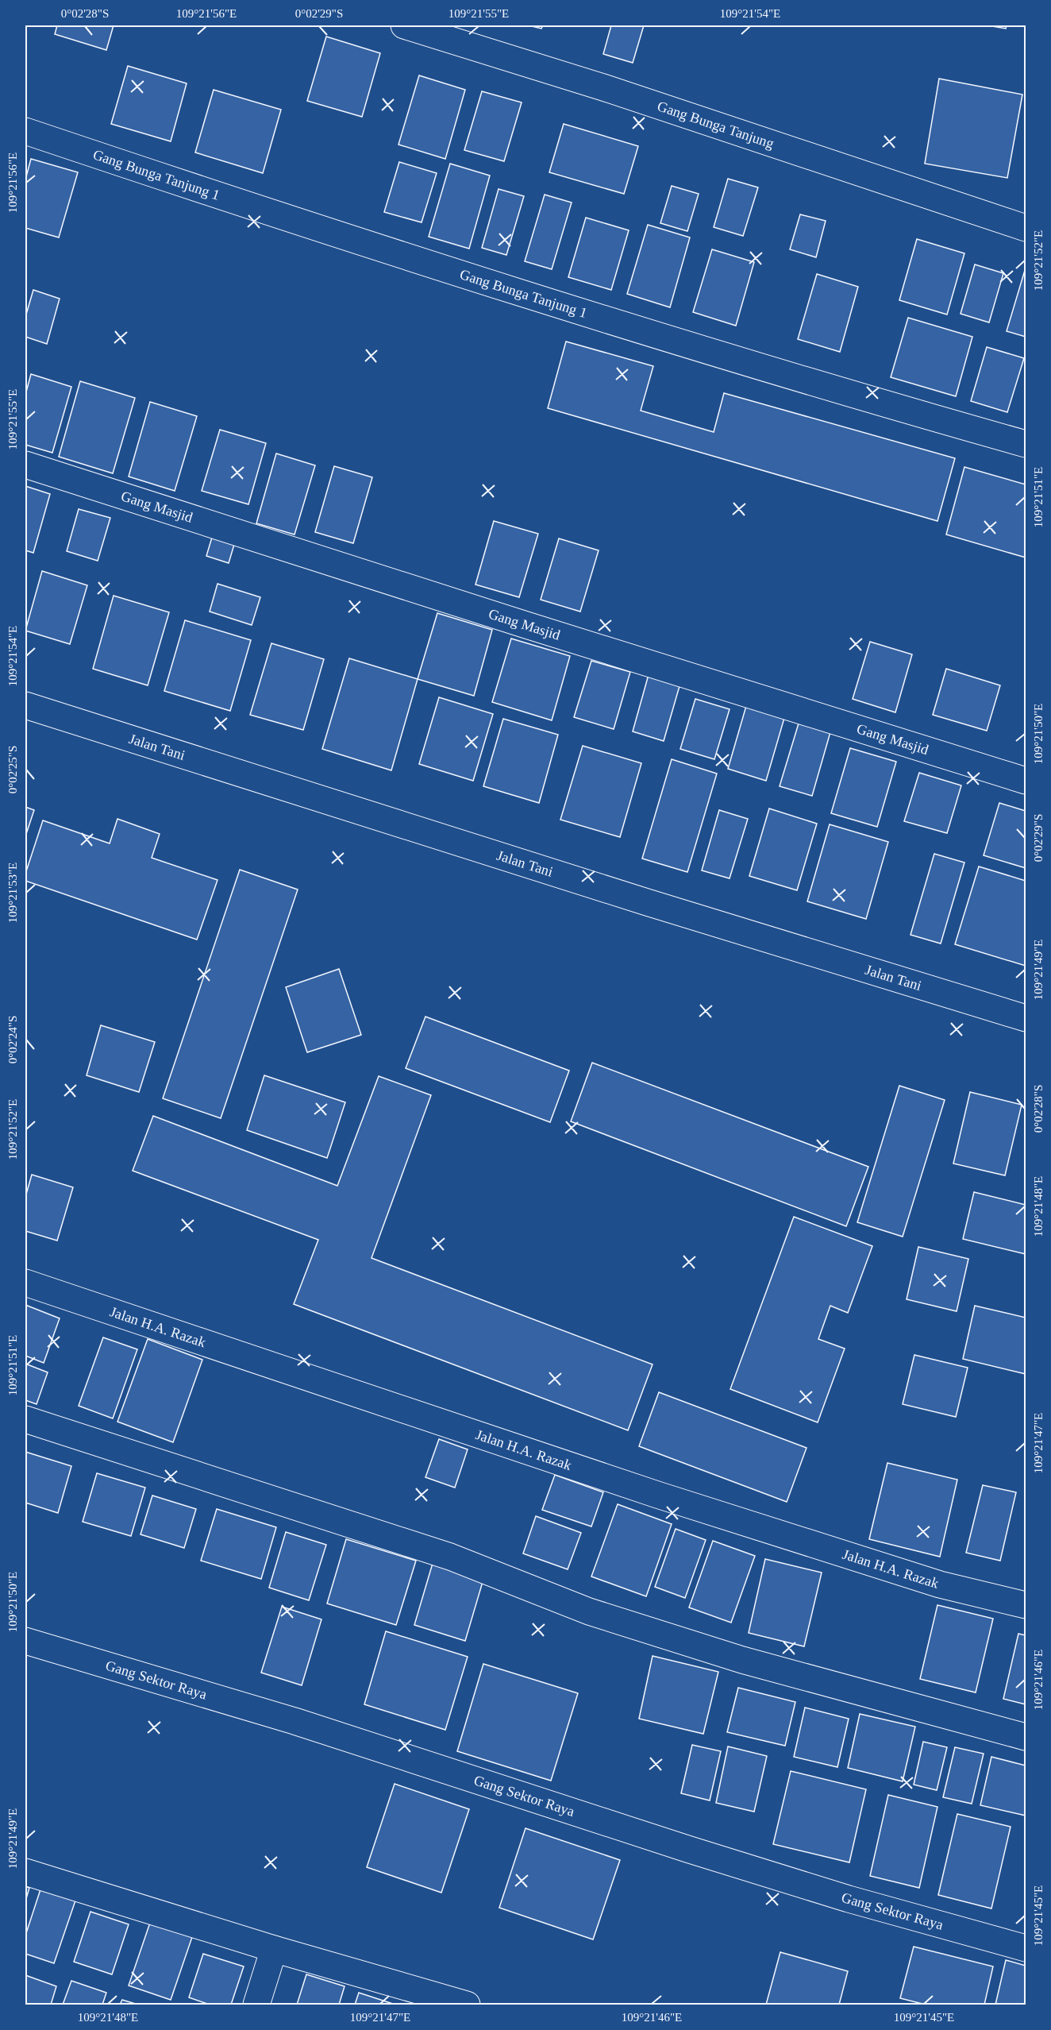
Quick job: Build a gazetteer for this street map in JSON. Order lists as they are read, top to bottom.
{
  "streets": {
    "street": [
      "Gang Bunga Tanjung",
      "Gang Bunga Tanjung 1",
      "Gang Masjid",
      "Jalan Tani",
      "Jalan H.A. Razak",
      "Gang Sektor Raya"
    ]
  },
  "coordinates": [
    "0°02'28\"S",
    "109°21'56\"E",
    "0°02'29\"S",
    "109°21'55\"E",
    "109°21'54\"E",
    "109°21'52\"E",
    "109°21'51\"E",
    "109°21'50\"E",
    "0°02'25\"S",
    "109°21'53\"E",
    "109°21'49\"E",
    "0°02'24\"S",
    "109°21'48\"E",
    "109°21'47\"E",
    "109°21'46\"E",
    "109°21'45\"E"
  ]
}
